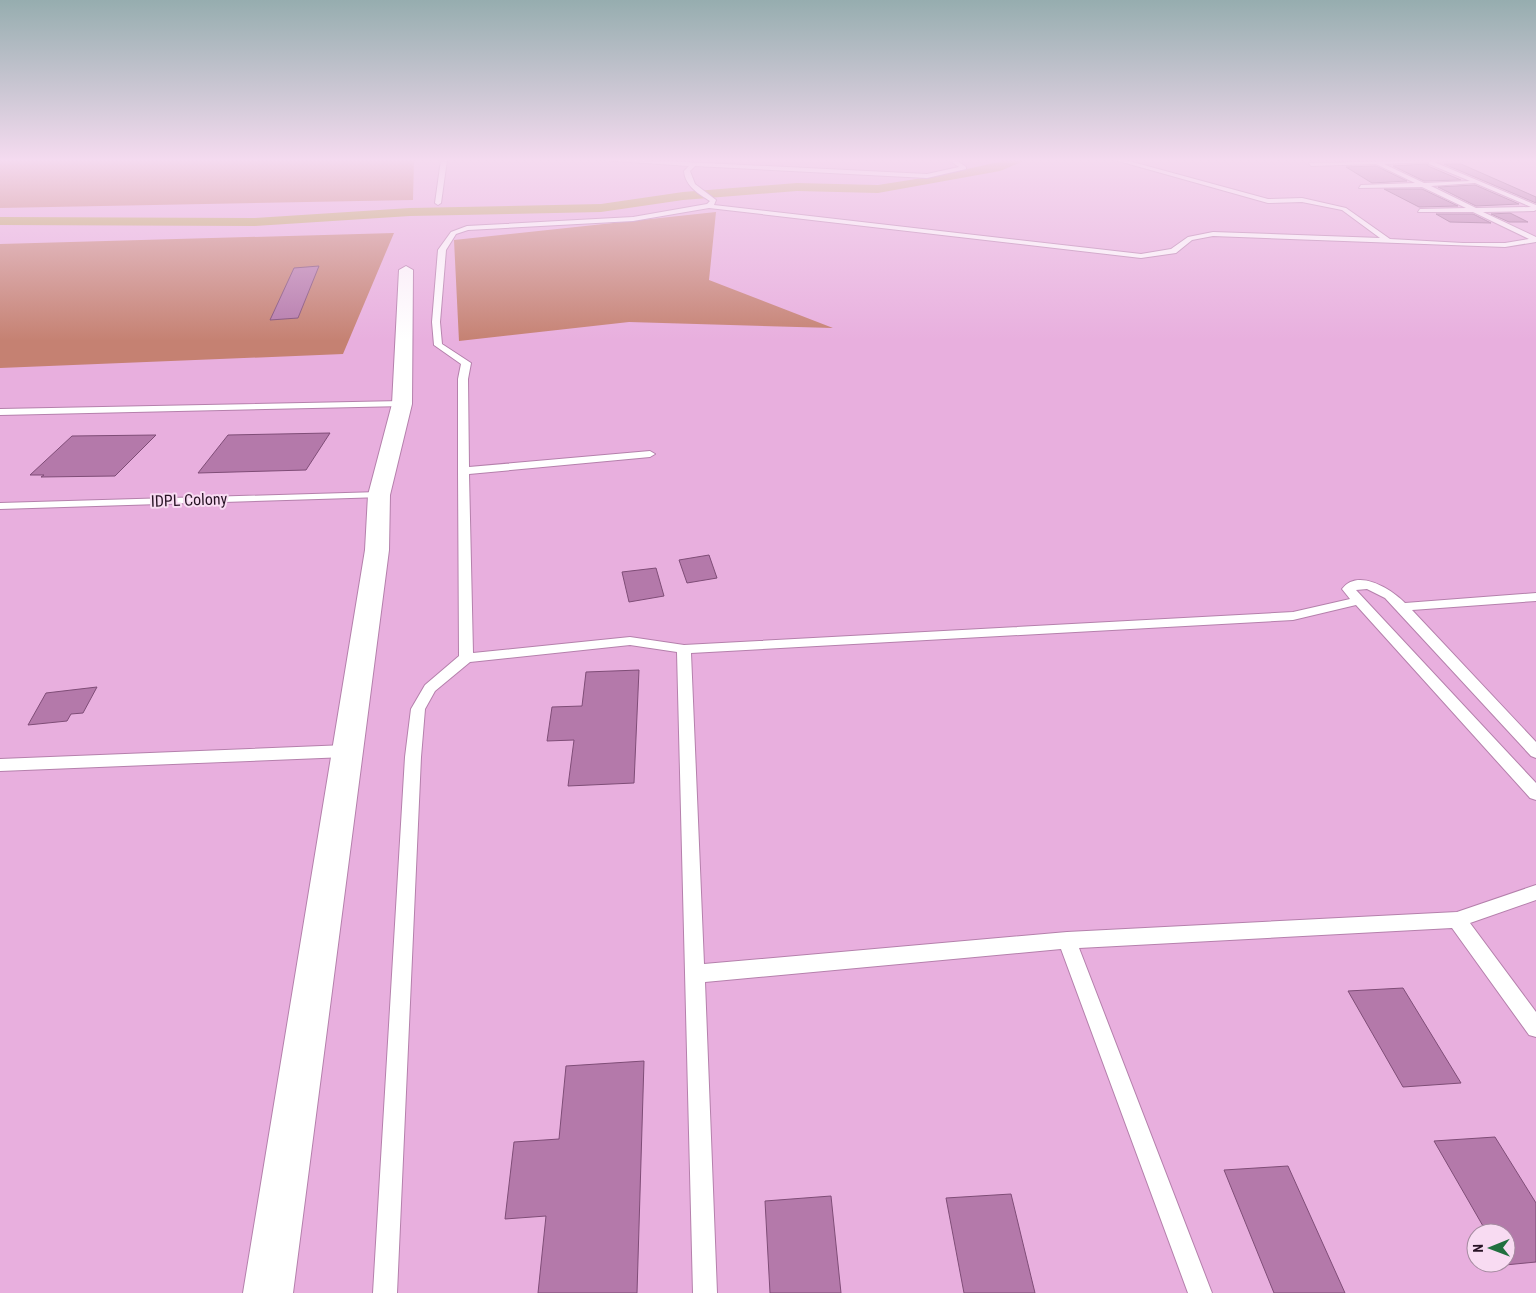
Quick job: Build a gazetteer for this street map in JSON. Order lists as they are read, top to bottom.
{
  "streets": {
    "lane": ["IDPL Colony"]
  },
  "north": "left"
}
